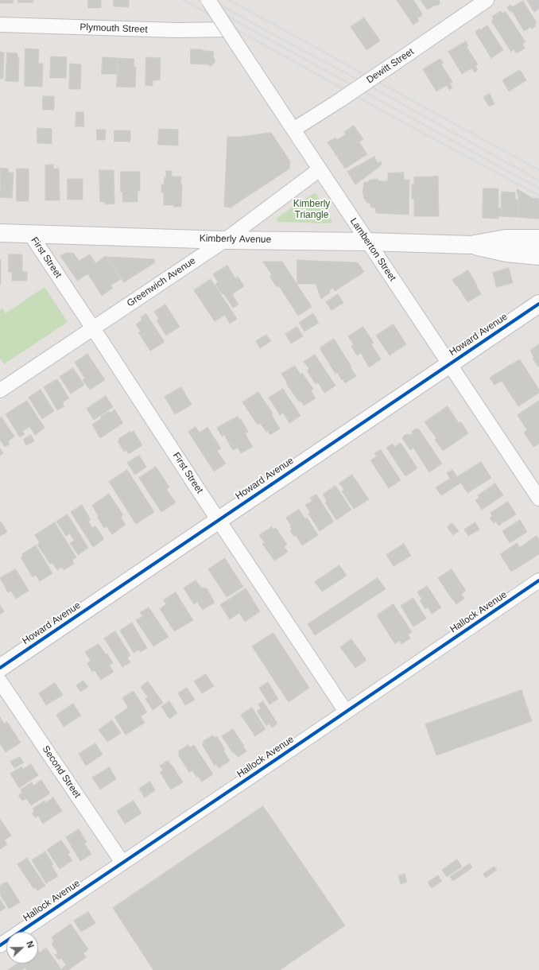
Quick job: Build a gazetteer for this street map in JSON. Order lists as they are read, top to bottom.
{
  "streets": {
    "main road": ["Kimberly Avenue", "Howard Avenue"],
    "street": [
      "Plymouth Street",
      "Dewitt Street",
      "Lamberton Street",
      "First Street",
      "Greenwich Avenue",
      "Hallock Avenue",
      "Second Street"
    ]
  },
  "crossings": [
    ["Plymouth Street", "Lamberton Street"],
    ["Dewitt Street", "Lamberton Street"],
    ["Kimberly Avenue", "Lamberton Street"],
    ["Kimberly Avenue", "First Street"],
    ["Kimberly Avenue", "Greenwich Avenue"],
    ["Lamberton Street", "Greenwich Avenue"],
    ["Lamberton Street", "Howard Avenue"],
    ["First Street", "Greenwich Avenue"],
    ["First Street", "Howard Avenue"],
    ["First Street", "Hallock Avenue"],
    ["Hallock Avenue", "Second Street"]
  ],
  "parks": ["Kimberly Triangle"],
  "north": "right"
}
